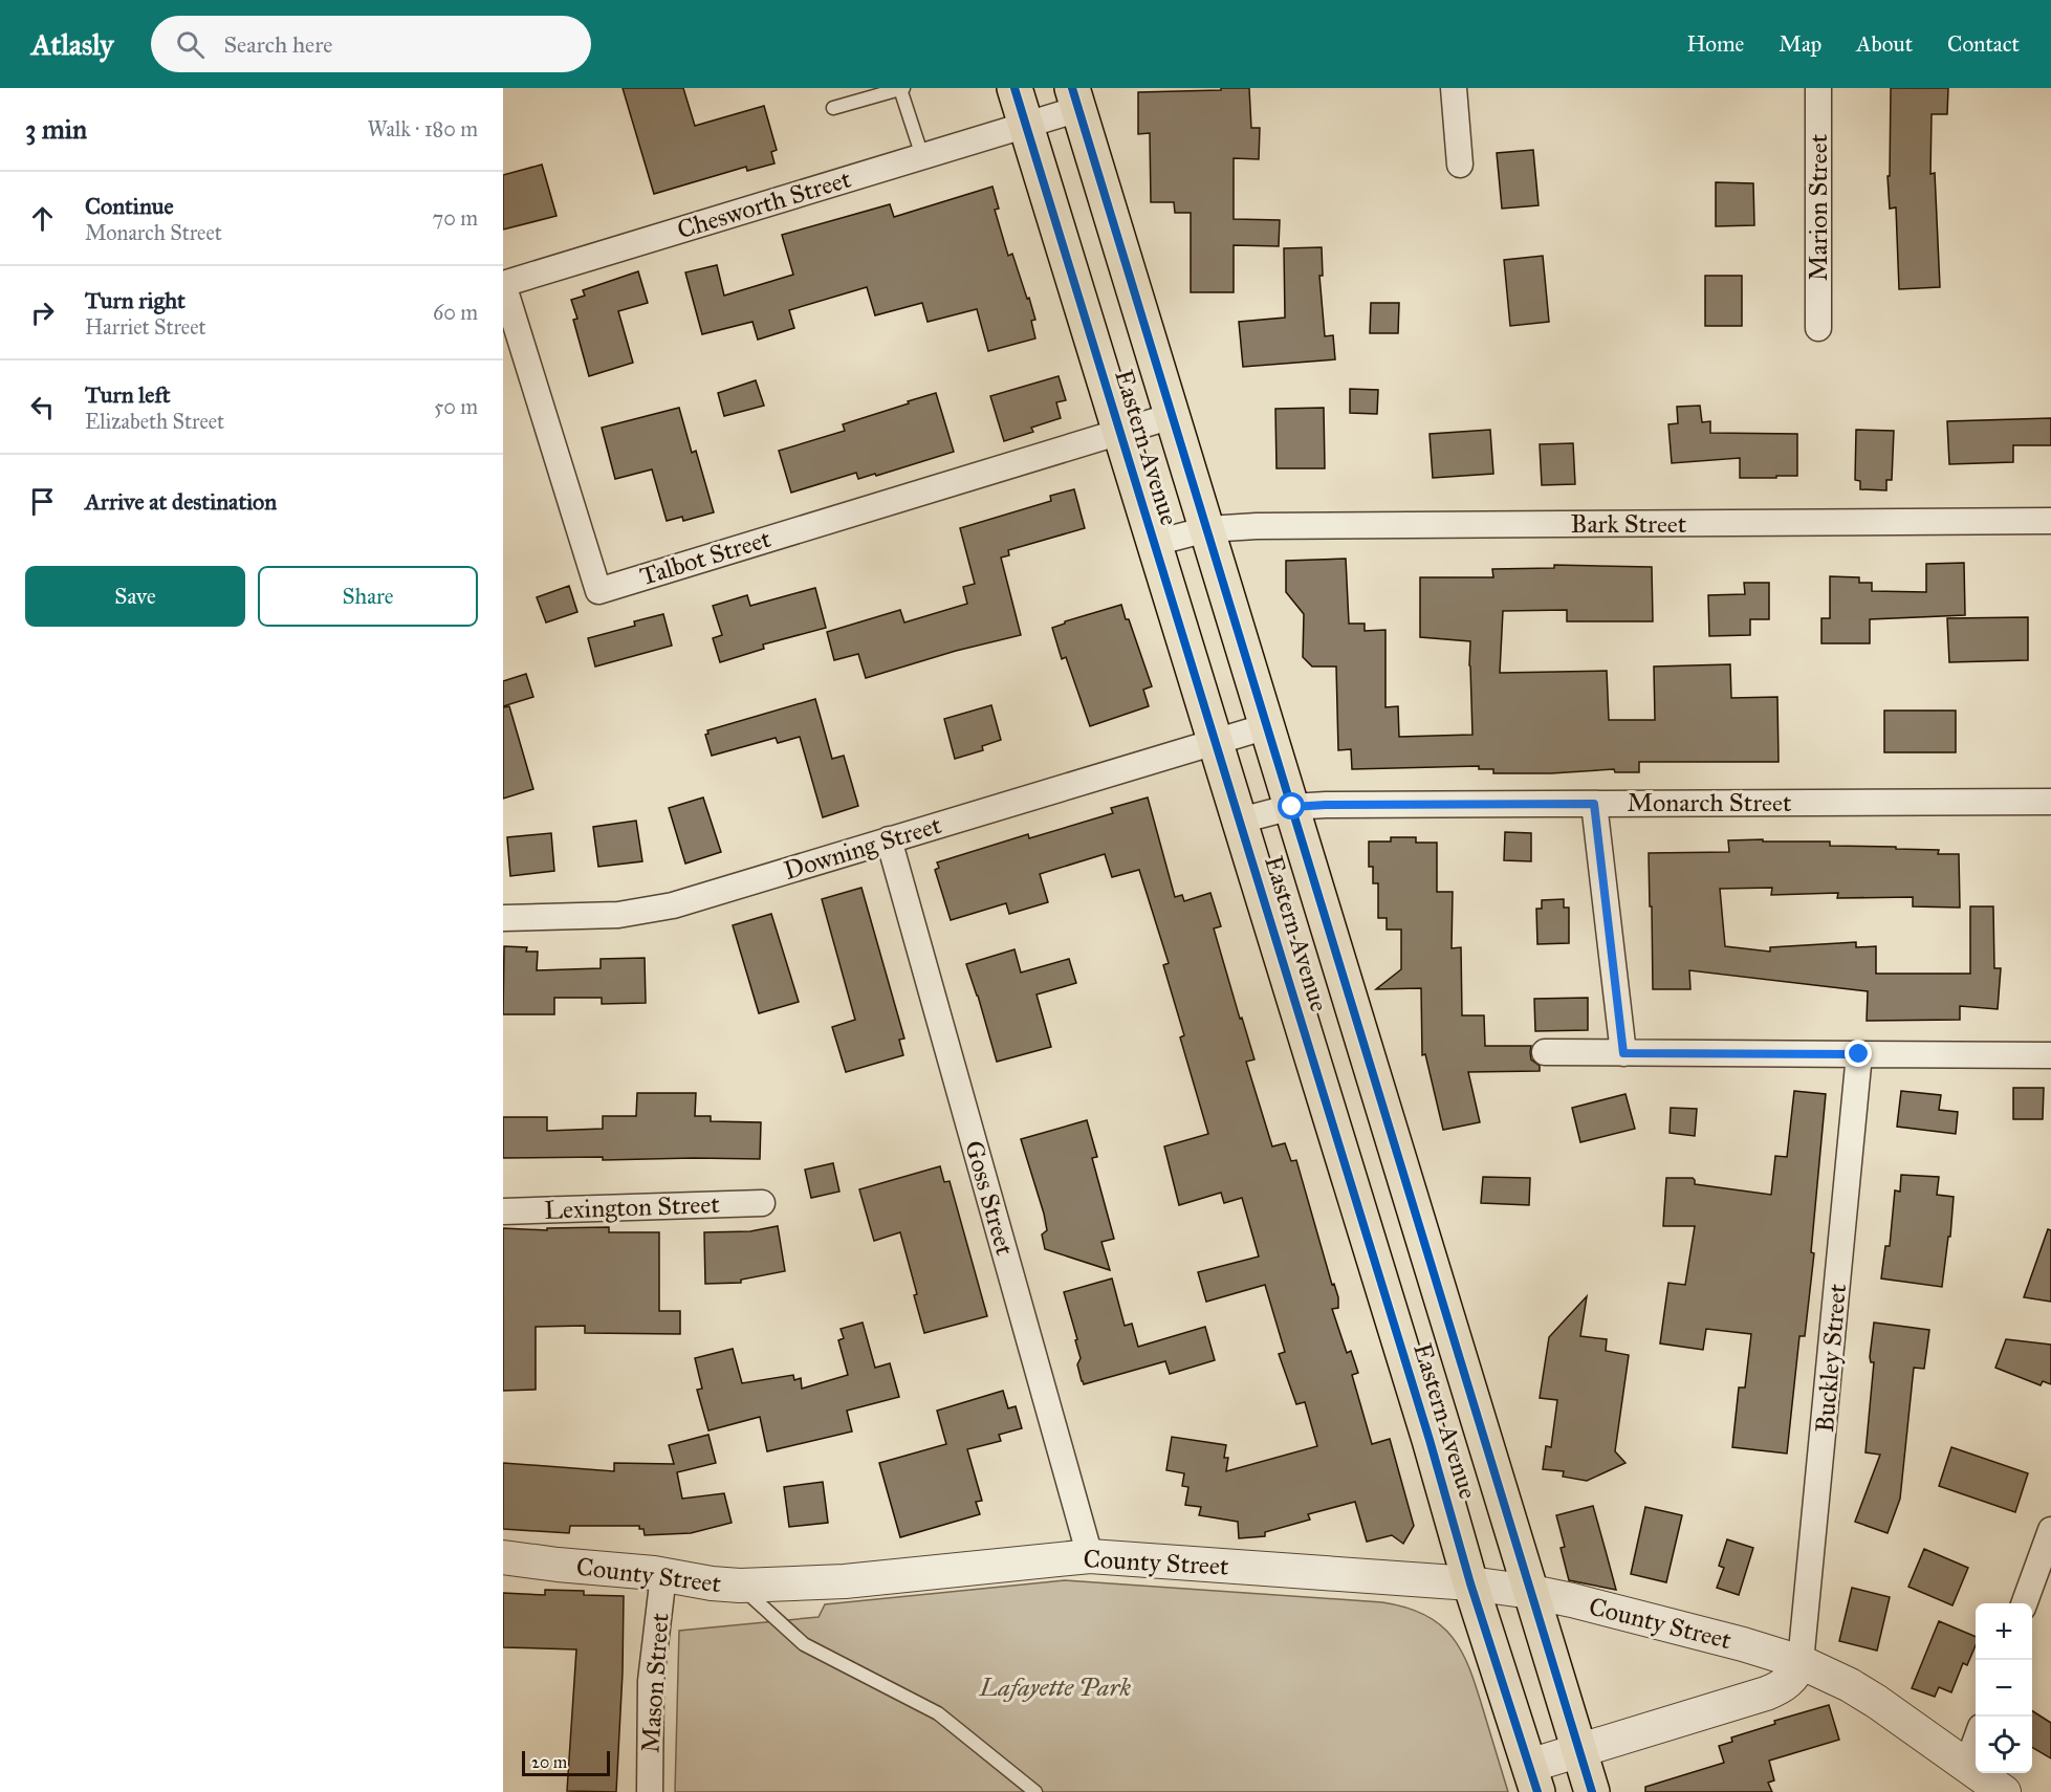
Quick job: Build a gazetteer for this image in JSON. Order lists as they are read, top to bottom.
{
  "streets": {
    "main road": ["Eastern Avenue"],
    "street": [
      "Chesworth Street",
      "Marion Street",
      "Bark Street",
      "Talbot Street",
      "Monarch Street",
      "Downing Street",
      "Goss Street",
      "Lexington Street",
      "Buckley Street",
      "County Street",
      "Mason Street"
    ]
  },
  "crossings": [
    ["Chesworth Street", "Eastern Avenue"],
    ["Chesworth Street", "Talbot Street"],
    ["Eastern Avenue", "Bark Street"],
    ["Eastern Avenue", "Talbot Street"],
    ["Eastern Avenue", "Monarch Street"],
    ["Eastern Avenue", "Downing Street"],
    ["Eastern Avenue", "County Street"],
    ["Downing Street", "Goss Street"],
    ["Goss Street", "County Street"],
    ["Buckley Street", "County Street"],
    ["County Street", "Mason Street"]
  ],
  "parks": ["Lafayette Park"],
  "scale_bar": "20 m",
  "page": {
    "header": "Atlasly",
    "search": "Search here",
    "nav": [
      "Home",
      "Map",
      "About",
      "Contact"
    ],
    "heading": ["3 min", "Walk · 180 m"],
    "list": [
      ["Continue", "Monarch Street", "70 m"],
      ["Turn right", "Harriet Street", "60 m"],
      ["Turn left", "Elizabeth Street", "50 m"],
      "Arrive at destination"
    ],
    "buttons": ["Save", "Share"],
    "map_buttons": ["+", "−"],
    "scale": "20 m"
  }
}
